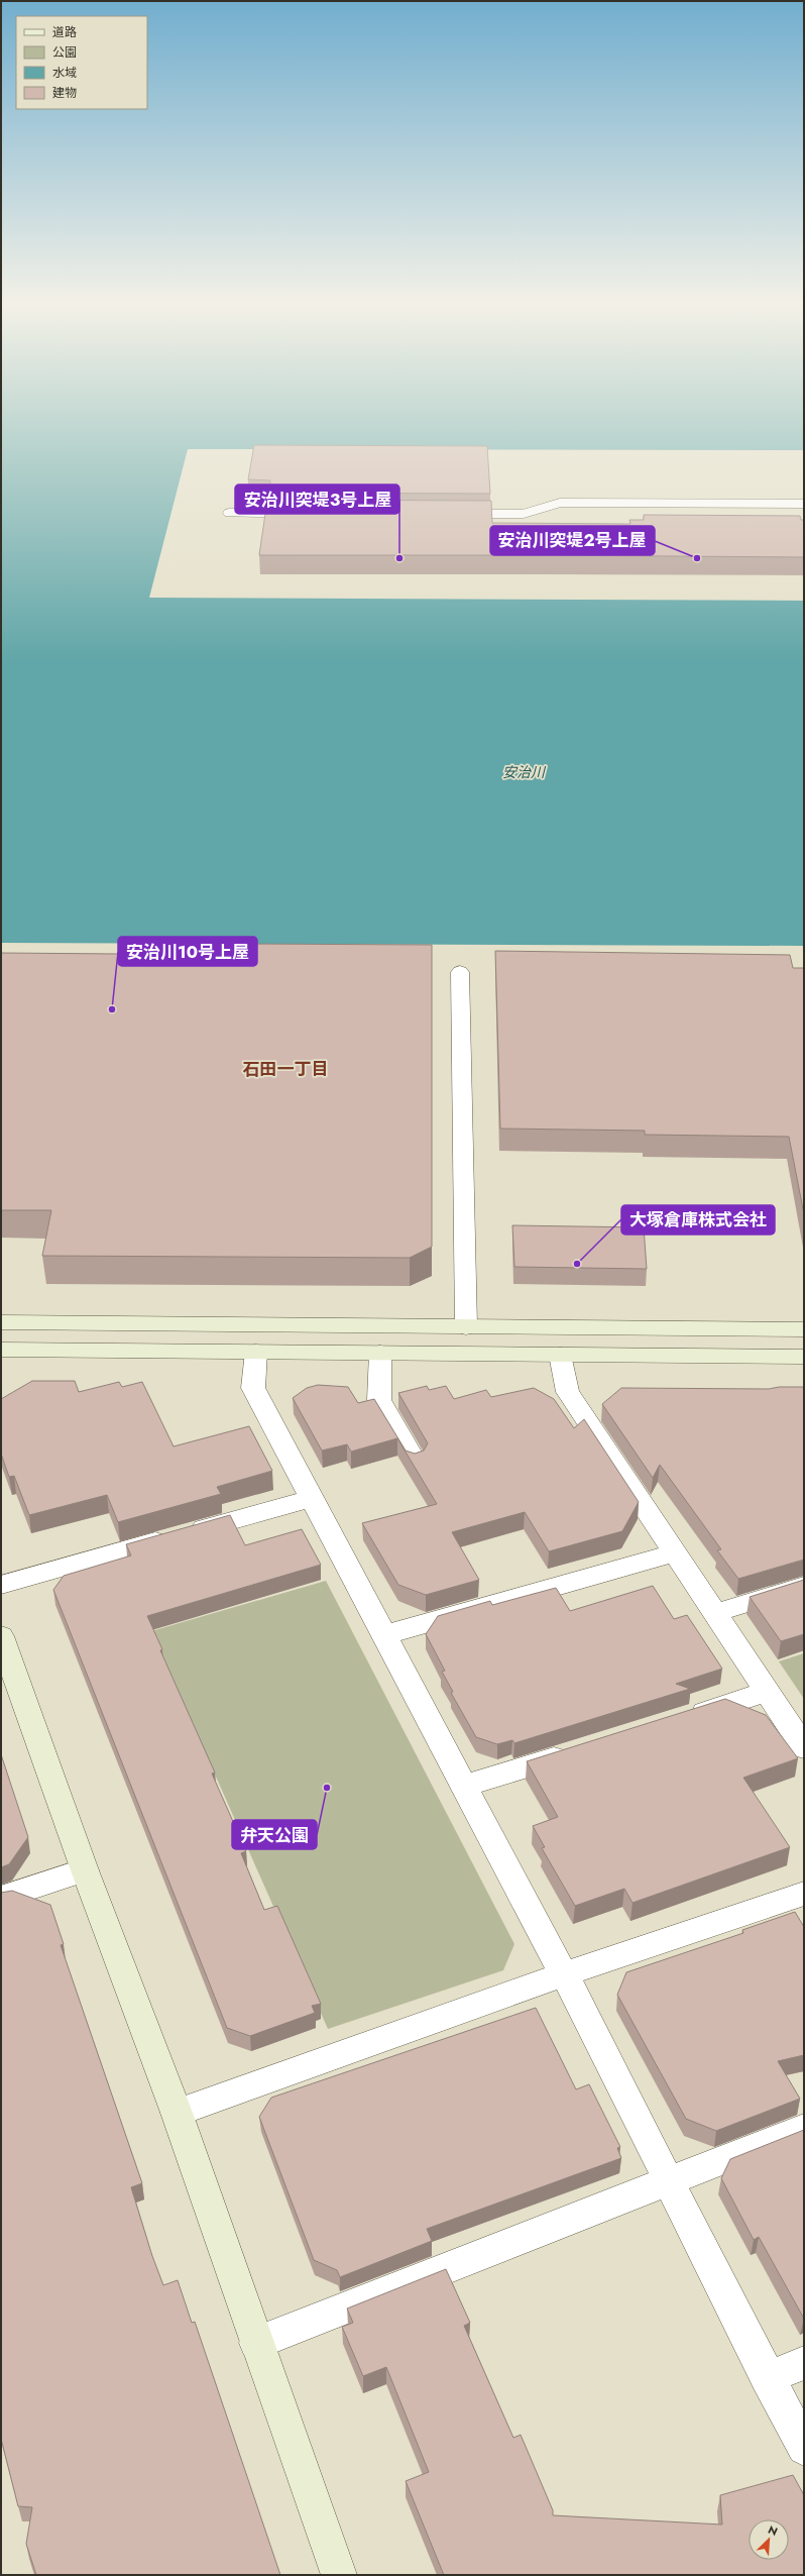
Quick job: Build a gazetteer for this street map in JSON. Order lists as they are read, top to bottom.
{
  "districts": ["石田一丁目"],
  "water": ["安治川"],
  "places": [
    "安治川突堤3号上屋",
    "安治川突堤2号上屋",
    "安治川10号上屋",
    "大塚倉庫株式会社",
    "弁天公園"
  ],
  "legend": [
    "道路",
    "公園",
    "水域",
    "建物"
  ],
  "north": "top right"
}
